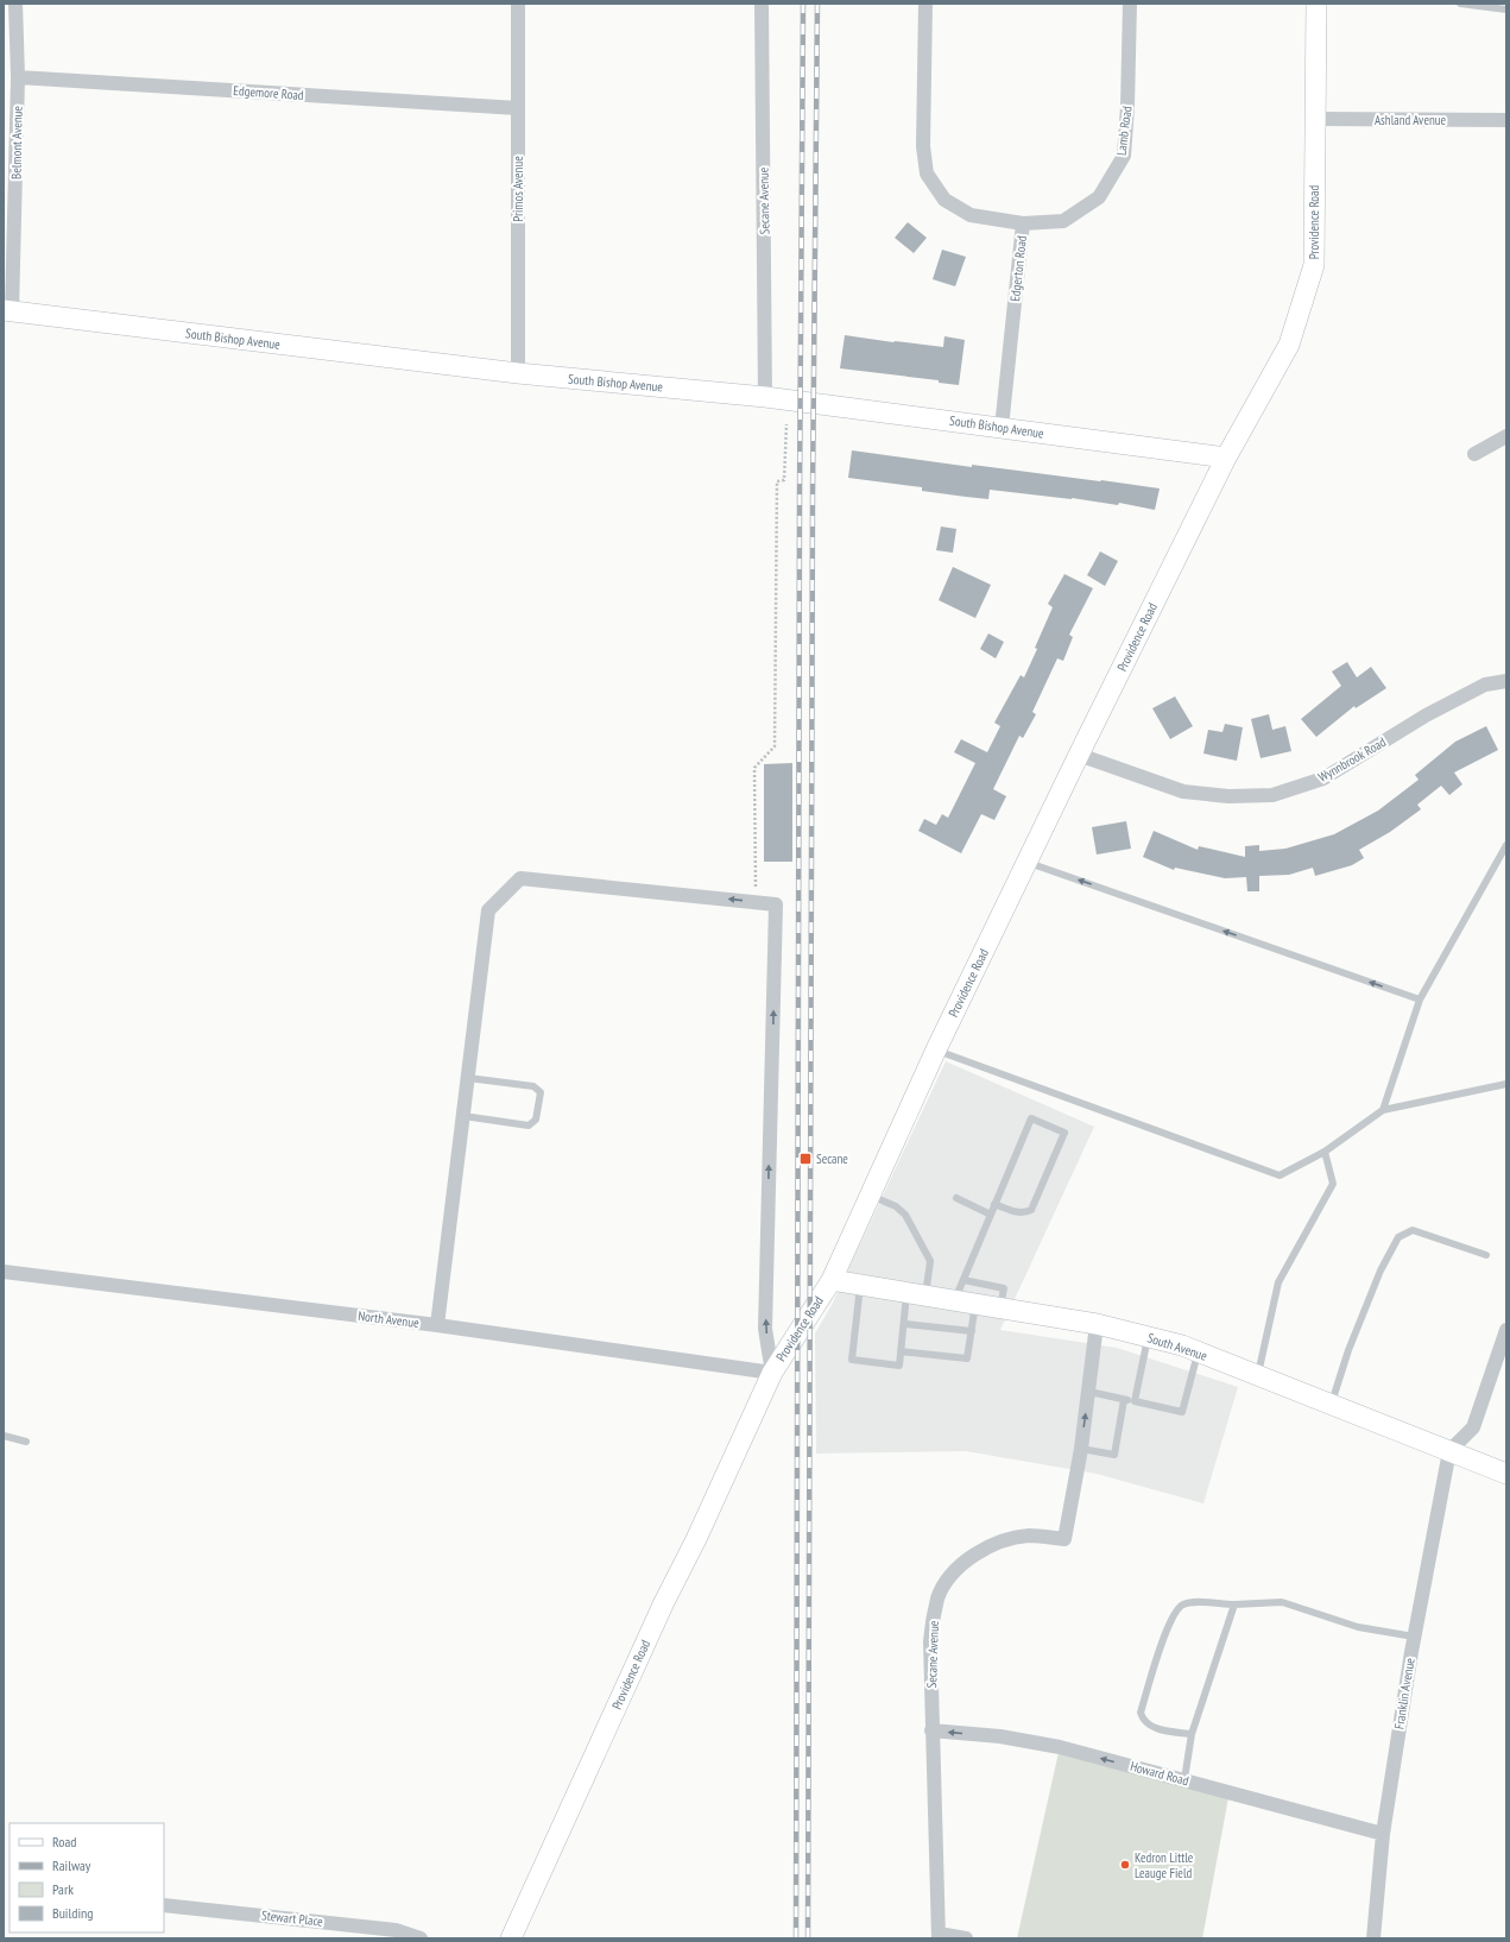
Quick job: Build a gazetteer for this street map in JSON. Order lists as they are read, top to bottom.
{
  "streets": {
    "street": [
      "Edgemore Road",
      "Ashland Avenue",
      "Lamb Road",
      "Belmont Avenue",
      "Primos Avenue",
      "Secane Avenue",
      "Providence Road",
      "Edgerton Road",
      "South Bishop Avenue",
      "Wynnbrook Road",
      "North Avenue",
      "South Avenue",
      "Franklin Avenue",
      "Howard Road",
      "Stewart Place"
    ]
  },
  "crossings": [
    ["Edgemore Road", "Belmont Avenue"],
    ["Edgemore Road", "Primos Avenue"],
    ["Ashland Avenue", "Providence Road"],
    ["Lamb Road", "Edgerton Road"],
    ["Belmont Avenue", "South Bishop Avenue"],
    ["Primos Avenue", "South Bishop Avenue"],
    ["Secane Avenue", "South Bishop Avenue"],
    ["Secane Avenue", "South Avenue"],
    ["Secane Avenue", "Howard Road"],
    ["Providence Road", "South Bishop Avenue"],
    ["Providence Road", "Wynnbrook Road"],
    ["Providence Road", "North Avenue"],
    ["Providence Road", "South Avenue"],
    ["Edgerton Road", "South Bishop Avenue"],
    ["South Avenue", "Franklin Avenue"],
    ["Franklin Avenue", "Howard Road"]
  ],
  "one_way": ["Howard Road"],
  "places": {
    "transit": ["Secane"],
    "other": ["Kedron Little Leauge Field"]
  },
  "legend": [
    "Road",
    "Railway",
    "Park",
    "Building"
  ]
}
